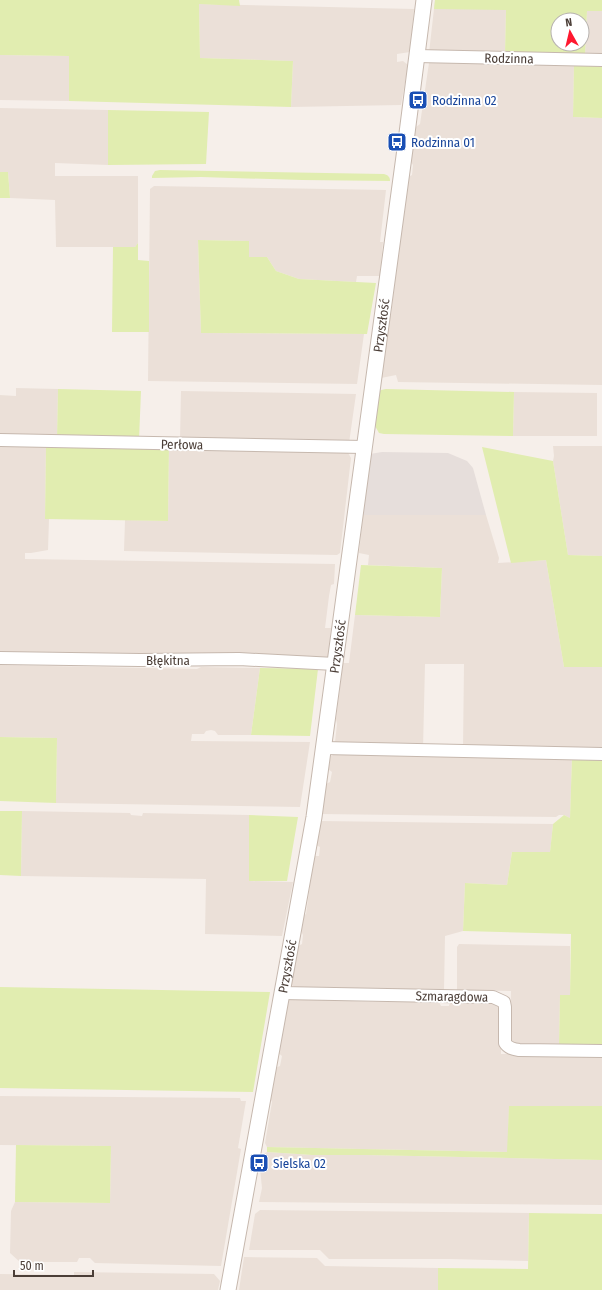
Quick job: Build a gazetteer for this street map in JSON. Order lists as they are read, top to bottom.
{
  "streets": {
    "street": [
      "Rodzinna",
      "Przyszłość",
      "Perłowa",
      "Błękitna",
      "Szmaragdowa"
    ]
  },
  "crossings": [
    ["Rodzinna", "Przyszłość"],
    ["Przyszłość", "Perłowa"],
    ["Przyszłość", "Błękitna"],
    ["Przyszłość", "Szmaragdowa"]
  ],
  "places": {
    "bus stop": ["Rodzinna 02", "Rodzinna 01", "Sielska 02"]
  },
  "scale_bar": "50 m",
  "north": "top"
}
